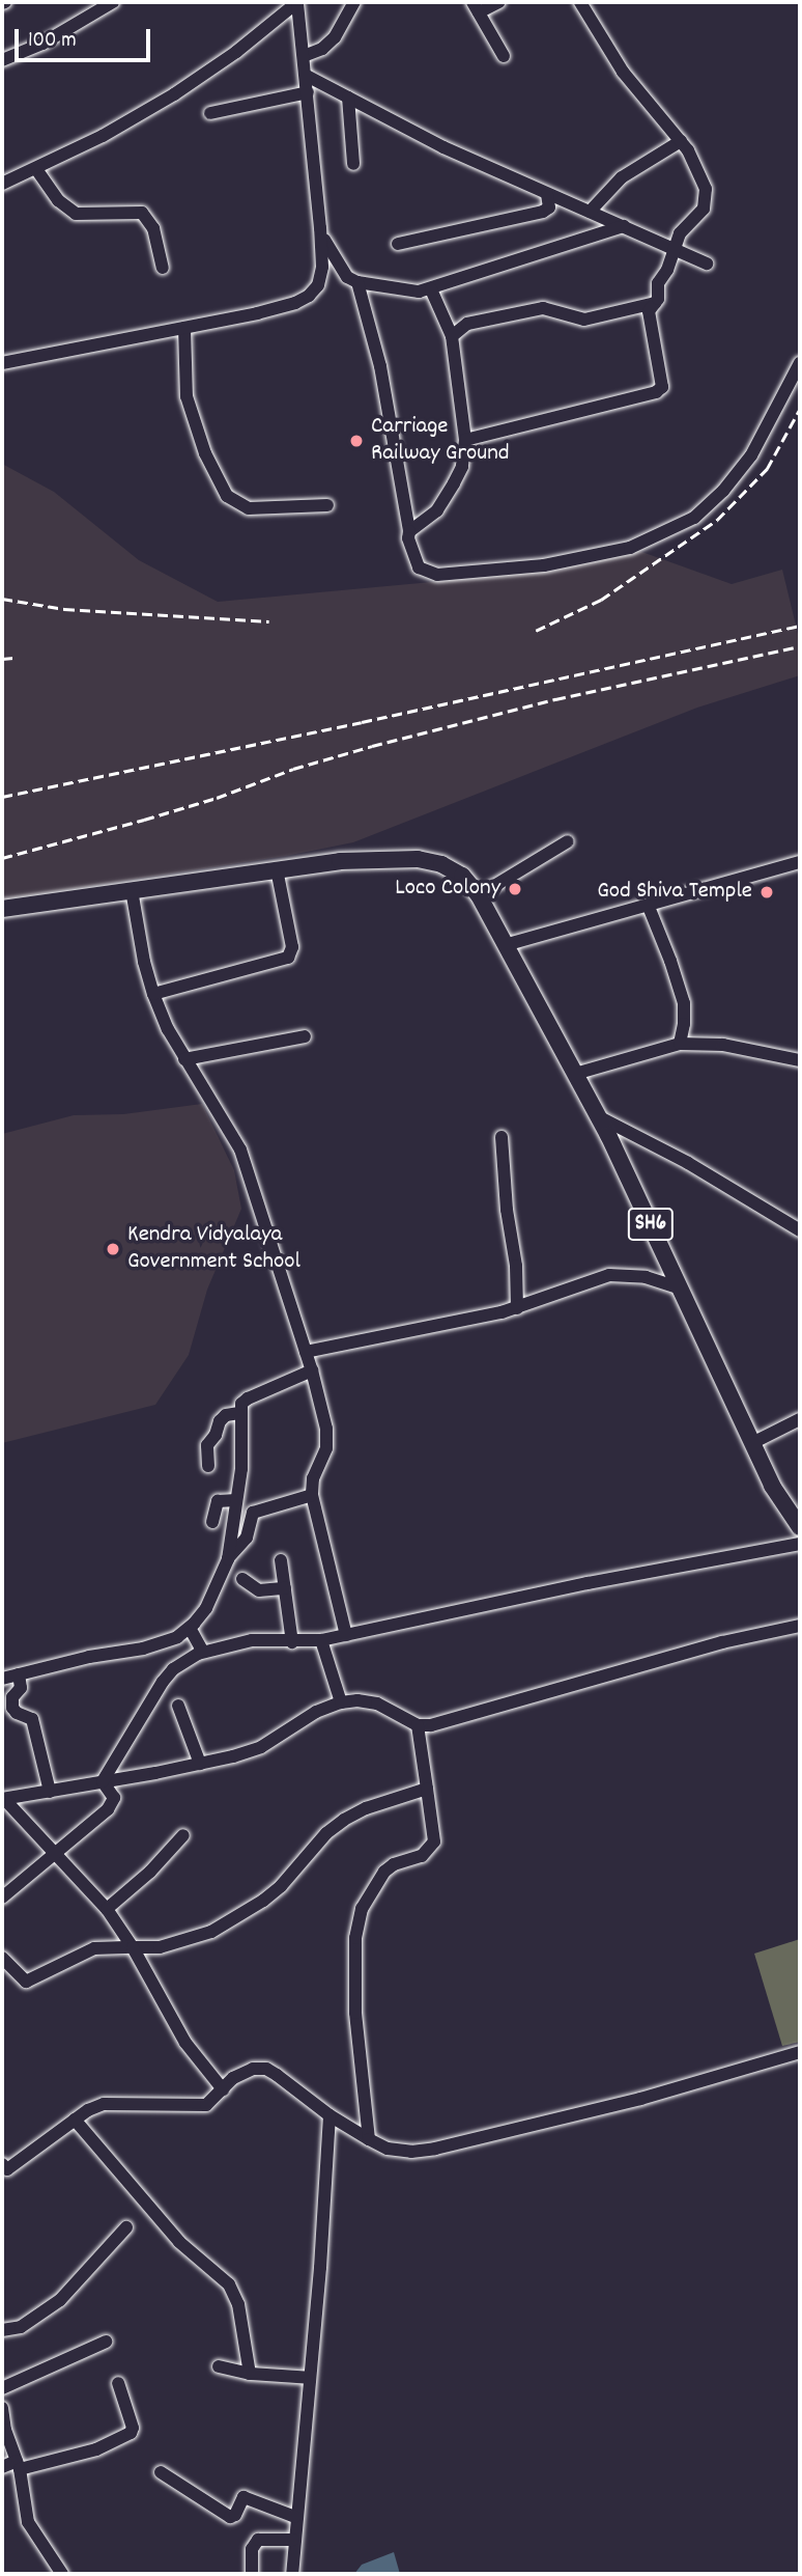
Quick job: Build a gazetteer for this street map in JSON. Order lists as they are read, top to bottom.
{
  "streets": {
    "main road": ["SH6"]
  },
  "places": [
    "Carriage Railway Ground",
    "Loco Colony",
    "God Shiva Temple",
    "Kendra Vidyalaya Government School"
  ],
  "scale_bar": "100 m"
}
